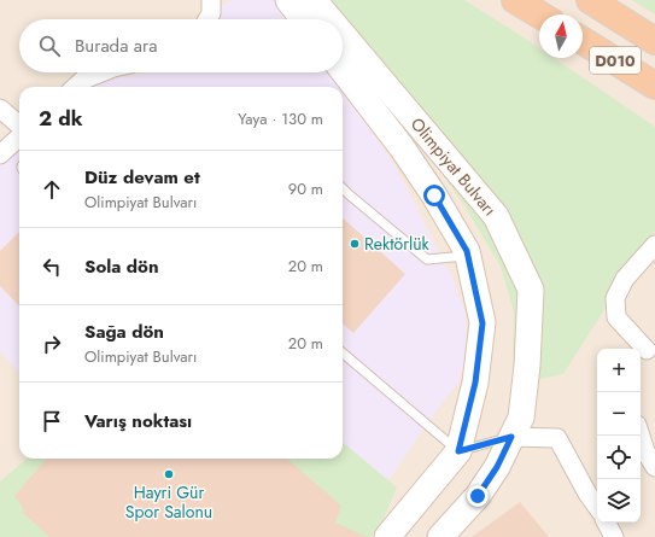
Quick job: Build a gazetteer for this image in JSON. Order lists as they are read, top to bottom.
{
  "streets": {
    "highway": ["D010"],
    "main road": ["Olimpiyat Bulvarı"]
  },
  "places": ["Rektörlük", "Hayri Gür Spor Salonu"],
  "north": "top",
  "page": {
    "search": "Burada ara",
    "heading": ["2 dk", "Yaya · 130 m"],
    "list": [
      ["Düz devam et", "Olimpiyat Bulvarı", "90 m"],
      ["Sola dön", "20 m"],
      ["Sağa dön", "Olimpiyat Bulvarı", "20 m"],
      "Varış noktası"
    ],
    "map_buttons": ["+", "−"]
  }
}
